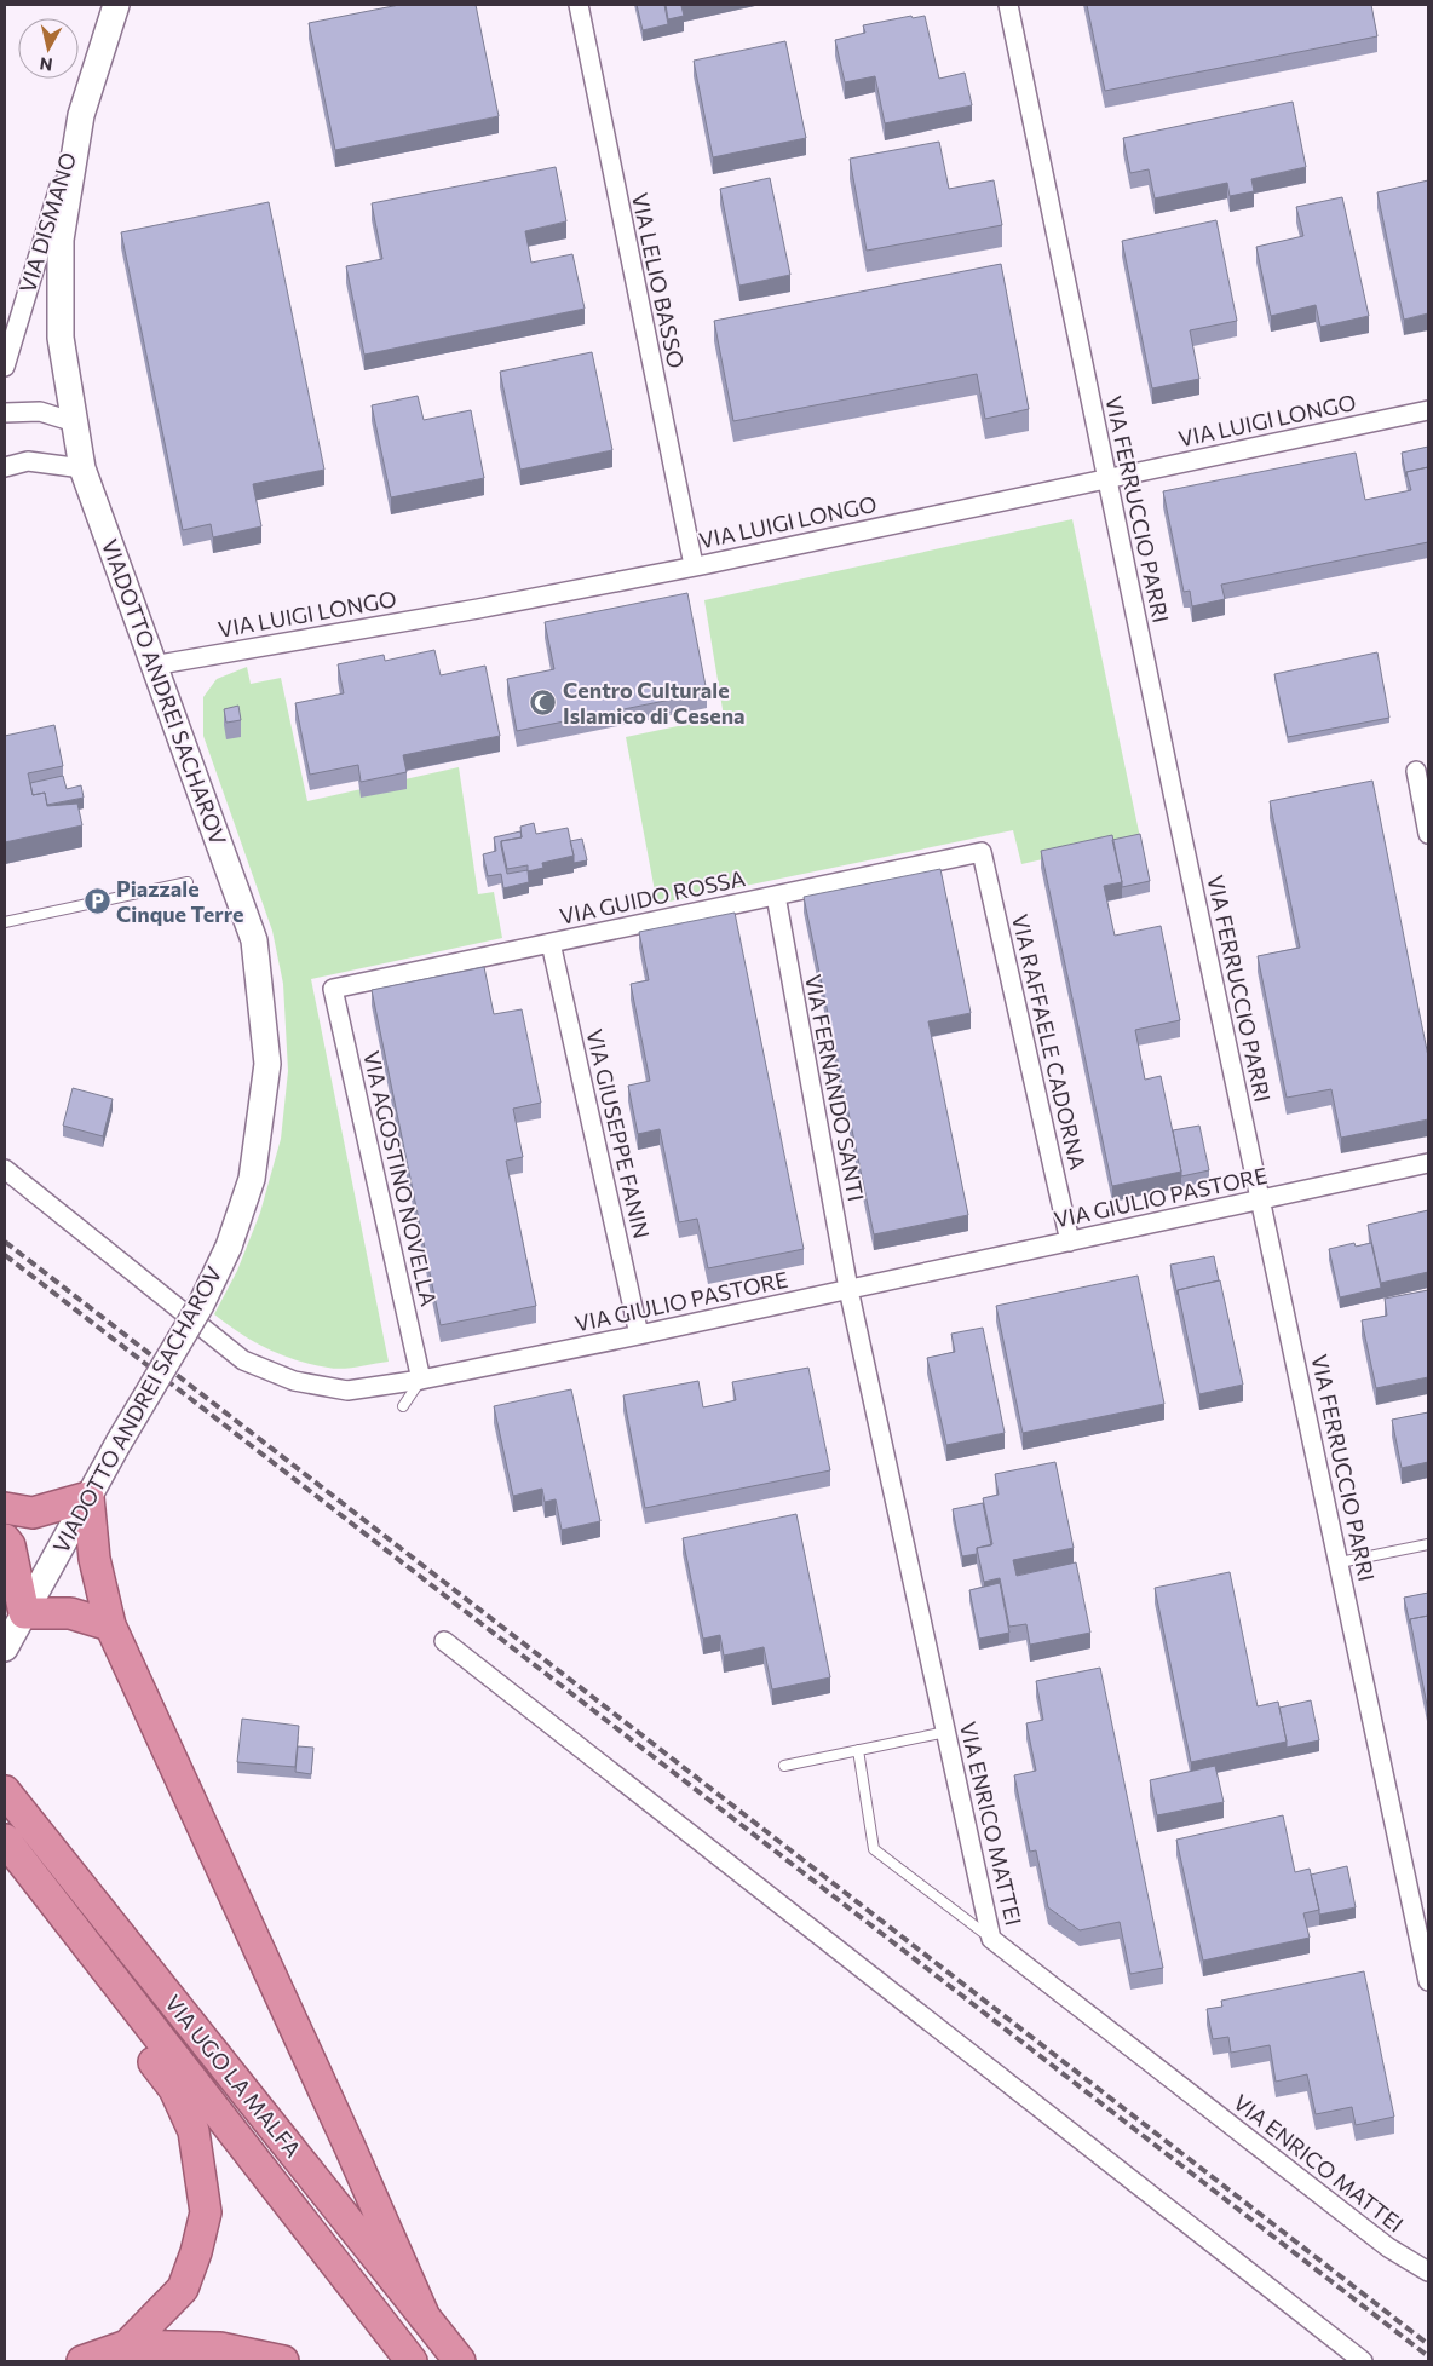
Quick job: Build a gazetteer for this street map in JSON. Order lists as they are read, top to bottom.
{
  "streets": {
    "highway": ["VIA UGO LA MALFA"],
    "main road": ["VIA DISMANO", "VIADOTTO ANDREI SACHAROV"],
    "street": [
      "VIA LELIO BASSO",
      "VIA LUIGI LONGO",
      "VIA FERRUCCIO PARRI",
      "VIA GUIDO ROSSA",
      "VIA RAFFAELE CADORNA",
      "VIA FERNANDO SANTI",
      "VIA GIUSEPPE FANIN",
      "VIA AGOSTINO NOVELLA",
      "VIA GIULIO PASTORE",
      "VIA ENRICO MATTEI"
    ]
  },
  "crossings": [
    ["VIA DISMANO", "VIADOTTO ANDREI SACHAROV"],
    ["VIA LELIO BASSO", "VIA LUIGI LONGO"],
    ["VIA LUIGI LONGO", "VIA FERRUCCIO PARRI"],
    ["VIA LUIGI LONGO", "VIADOTTO ANDREI SACHAROV"],
    ["VIA FERRUCCIO PARRI", "VIA GIULIO PASTORE"],
    ["VIA GUIDO ROSSA", "VIA RAFFAELE CADORNA"],
    ["VIA GUIDO ROSSA", "VIA FERNANDO SANTI"],
    ["VIA GUIDO ROSSA", "VIA GIUSEPPE FANIN"],
    ["VIA GUIDO ROSSA", "VIA AGOSTINO NOVELLA"],
    ["VIA RAFFAELE CADORNA", "VIA GIULIO PASTORE"],
    ["VIA FERNANDO SANTI", "VIA GIULIO PASTORE"],
    ["VIA FERNANDO SANTI", "VIA ENRICO MATTEI"],
    ["VIA GIUSEPPE FANIN", "VIA GIULIO PASTORE"],
    ["VIA AGOSTINO NOVELLA", "VIA GIULIO PASTORE"],
    ["VIA GIULIO PASTORE", "VIA ENRICO MATTEI"]
  ],
  "places": {
    "mosque": ["Centro Culturale Islamico di Cesena"],
    "parking": ["Piazzale Cinque Terre"]
  },
  "north": "bottom"
}
